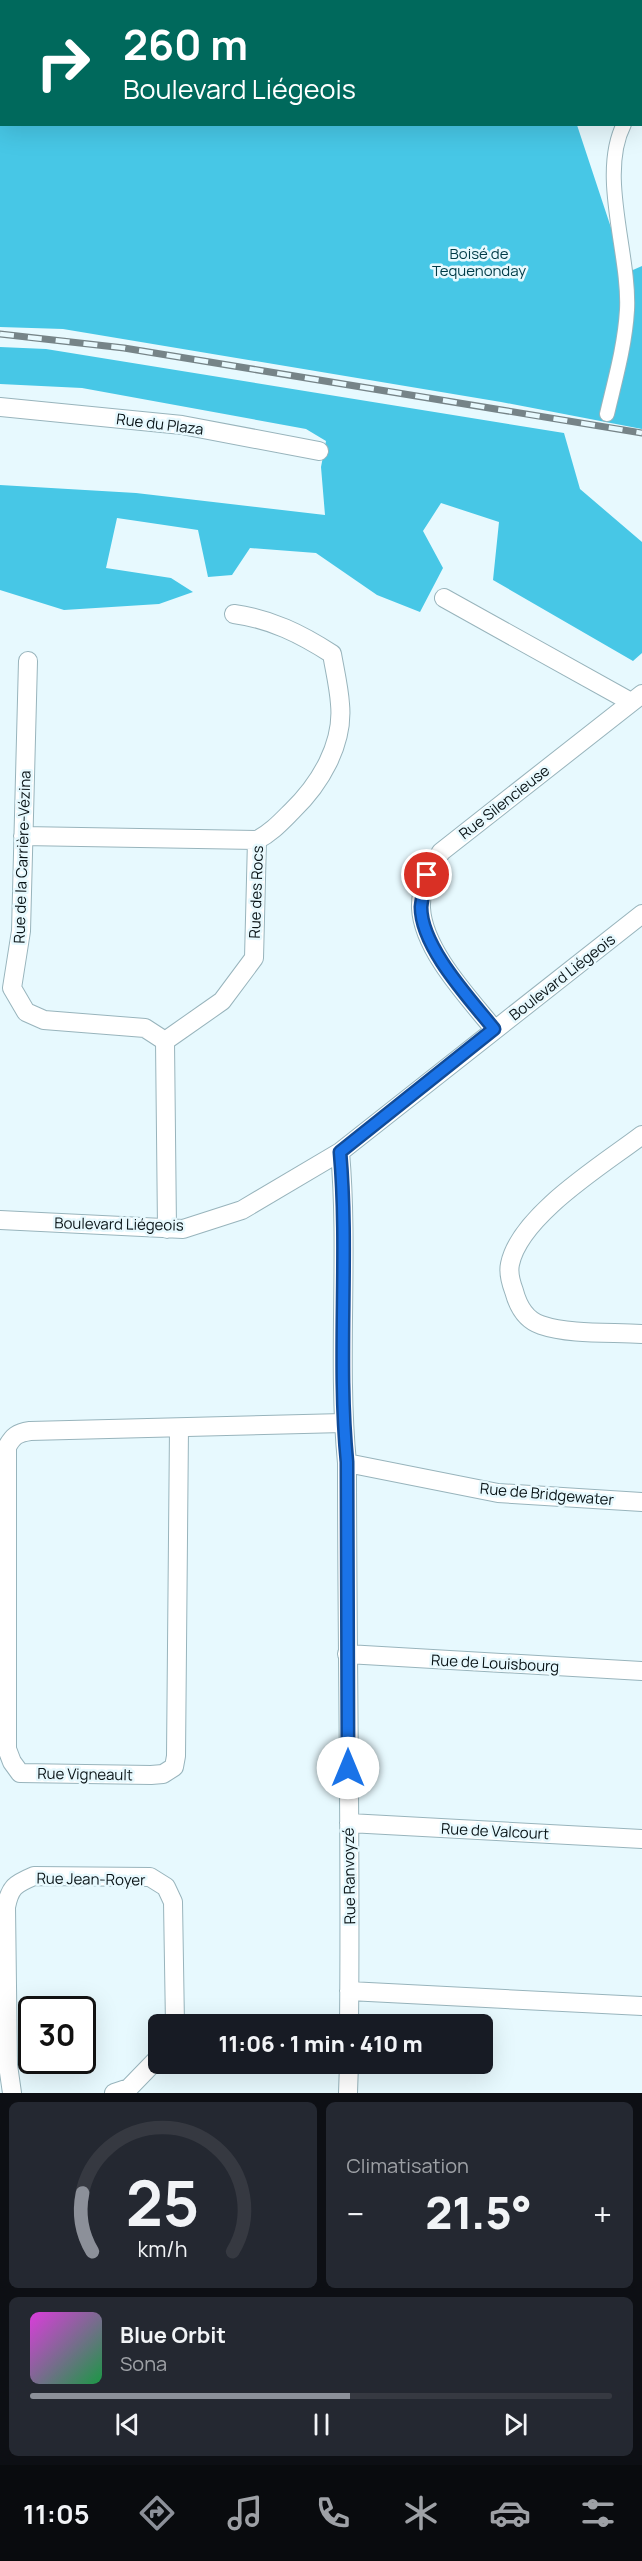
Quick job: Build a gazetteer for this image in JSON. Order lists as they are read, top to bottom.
{
  "streets": {
    "street": [
      "Rue du Plaza",
      "Rue Silencieuse",
      "Rue de la Carrière-Vézina",
      "Rue des Rocs",
      "Boulevard Liégeois",
      "Rue de Bridgewater",
      "Rue de Louisbourg",
      "Rue Vigneault",
      "Rue de Valcourt",
      "Rue Ranvoyzé",
      "Rue Jean-Royer"
    ]
  },
  "crossings": [
    ["Rue Silencieuse", "Boulevard Liégeois"],
    ["Rue de la Carrière-Vézina", "Rue des Rocs"],
    ["Boulevard Liégeois", "Rue Ranvoyzé"],
    ["Rue de Bridgewater", "Rue Ranvoyzé"],
    ["Rue de Louisbourg", "Rue Ranvoyzé"],
    ["Rue Vigneault", "Rue Ranvoyzé"],
    ["Rue de Valcourt", "Rue Ranvoyzé"]
  ],
  "parks": ["Boisé de Tequenonday"],
  "page": {
    "turn": ["260 m", "Boulevard Liégeois"],
    "limit": "30",
    "trip": "11:06 · 1 min · 410 m",
    "tile": "Climatisation",
    "heat": ["−", "21.5°", "+"],
    "song": ["Blue Orbit", "Sona"],
    "tabs": "11:05",
    "gauge": ["25", "km/h"]
  }
}
